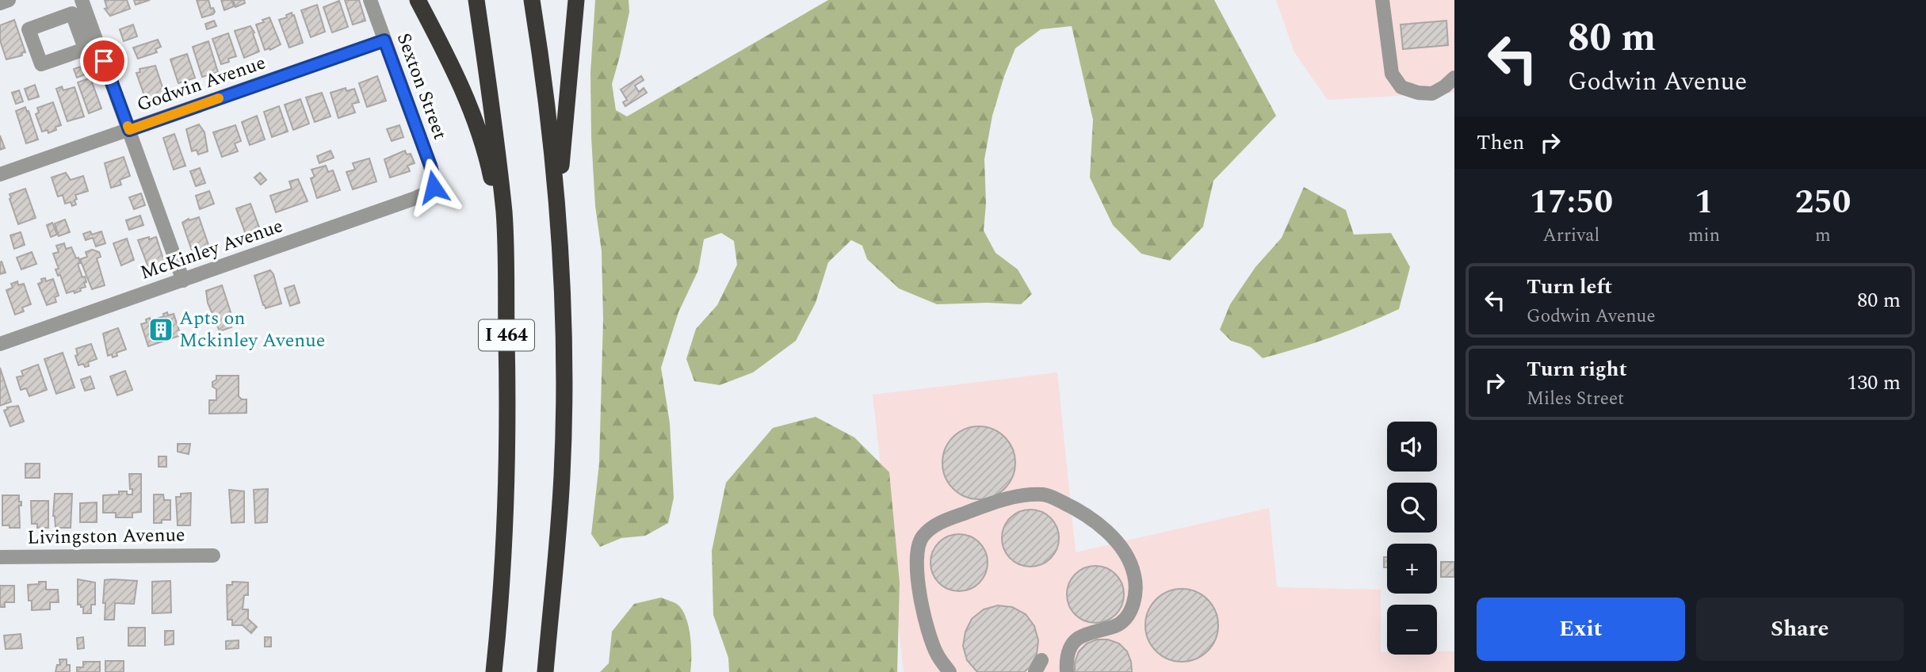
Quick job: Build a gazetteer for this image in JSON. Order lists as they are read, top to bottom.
{
  "streets": {
    "highway": ["I 464"],
    "street": [
      "Godwin Avenue",
      "Sexton Street",
      "McKinley Avenue",
      "Livingston Avenue"
    ]
  },
  "crossings": [
    ["Godwin Avenue", "Sexton Street"],
    ["Sexton Street", "McKinley Avenue"]
  ],
  "places": {
    "building": ["Apts on Mckinley Avenue"]
  },
  "page": {
    "turn": ["80 m", "Godwin Avenue"],
    "then": "Then",
    "eta": [
      "17:50",
      "Arrival",
      "1",
      "min",
      "250",
      "m"
    ],
    "list": [
      {
        "name": "Turn left",
        "note": "Godwin Avenue",
        "value": "80 m"
      },
      {
        "name": "Turn right",
        "note": "Miles Street",
        "value": "130 m"
      }
    ],
    "map_buttons": ["+", "−"],
    "buttons": ["Exit", "Share"]
  }
}
